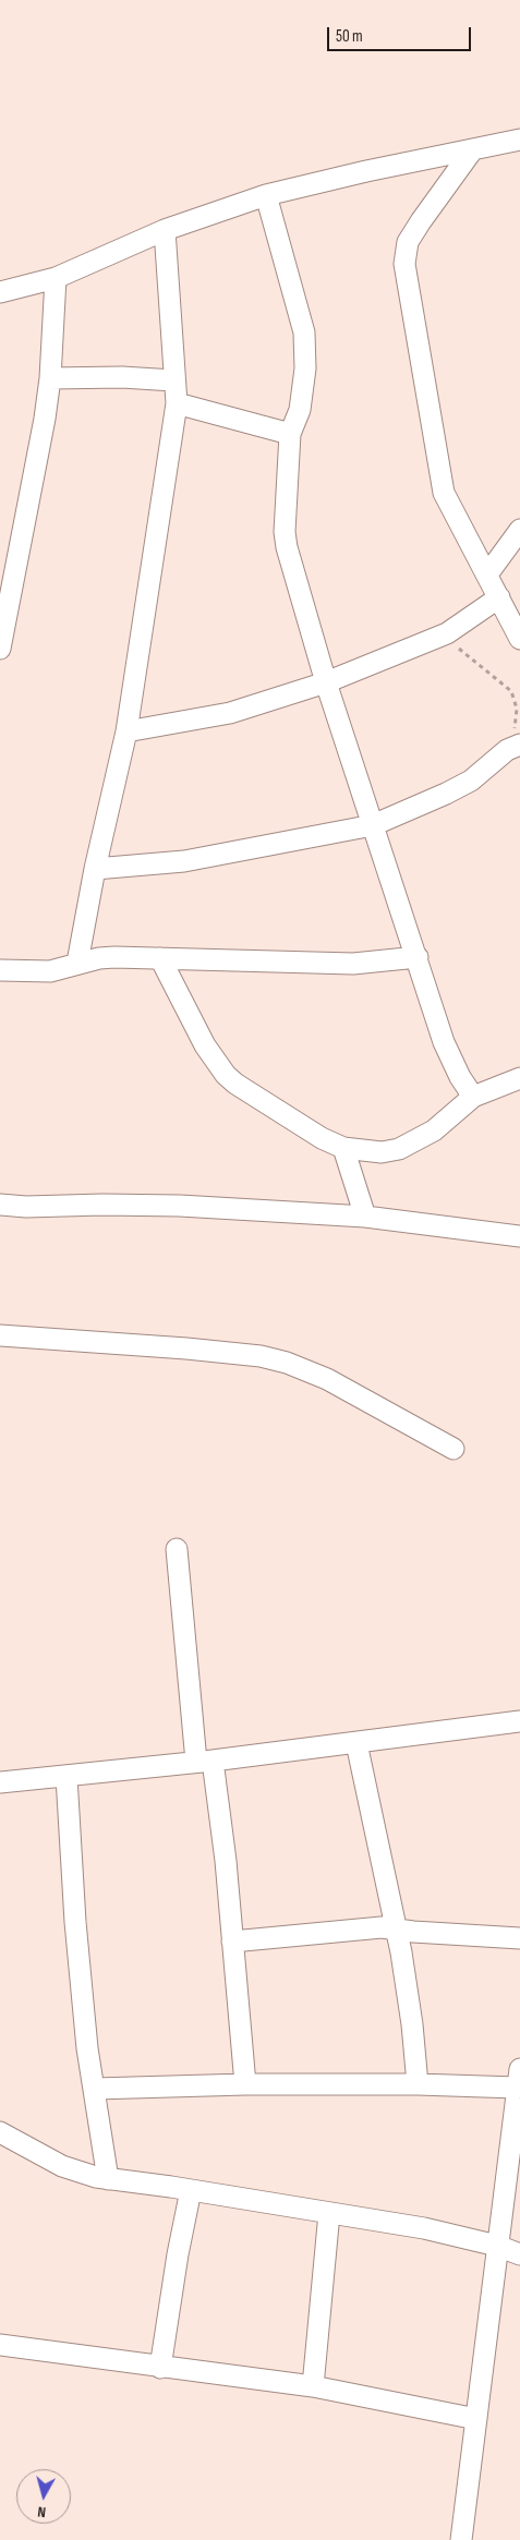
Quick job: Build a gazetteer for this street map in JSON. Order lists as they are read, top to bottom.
{
  "scale_bar": "50 m",
  "north": "bottom"
}
